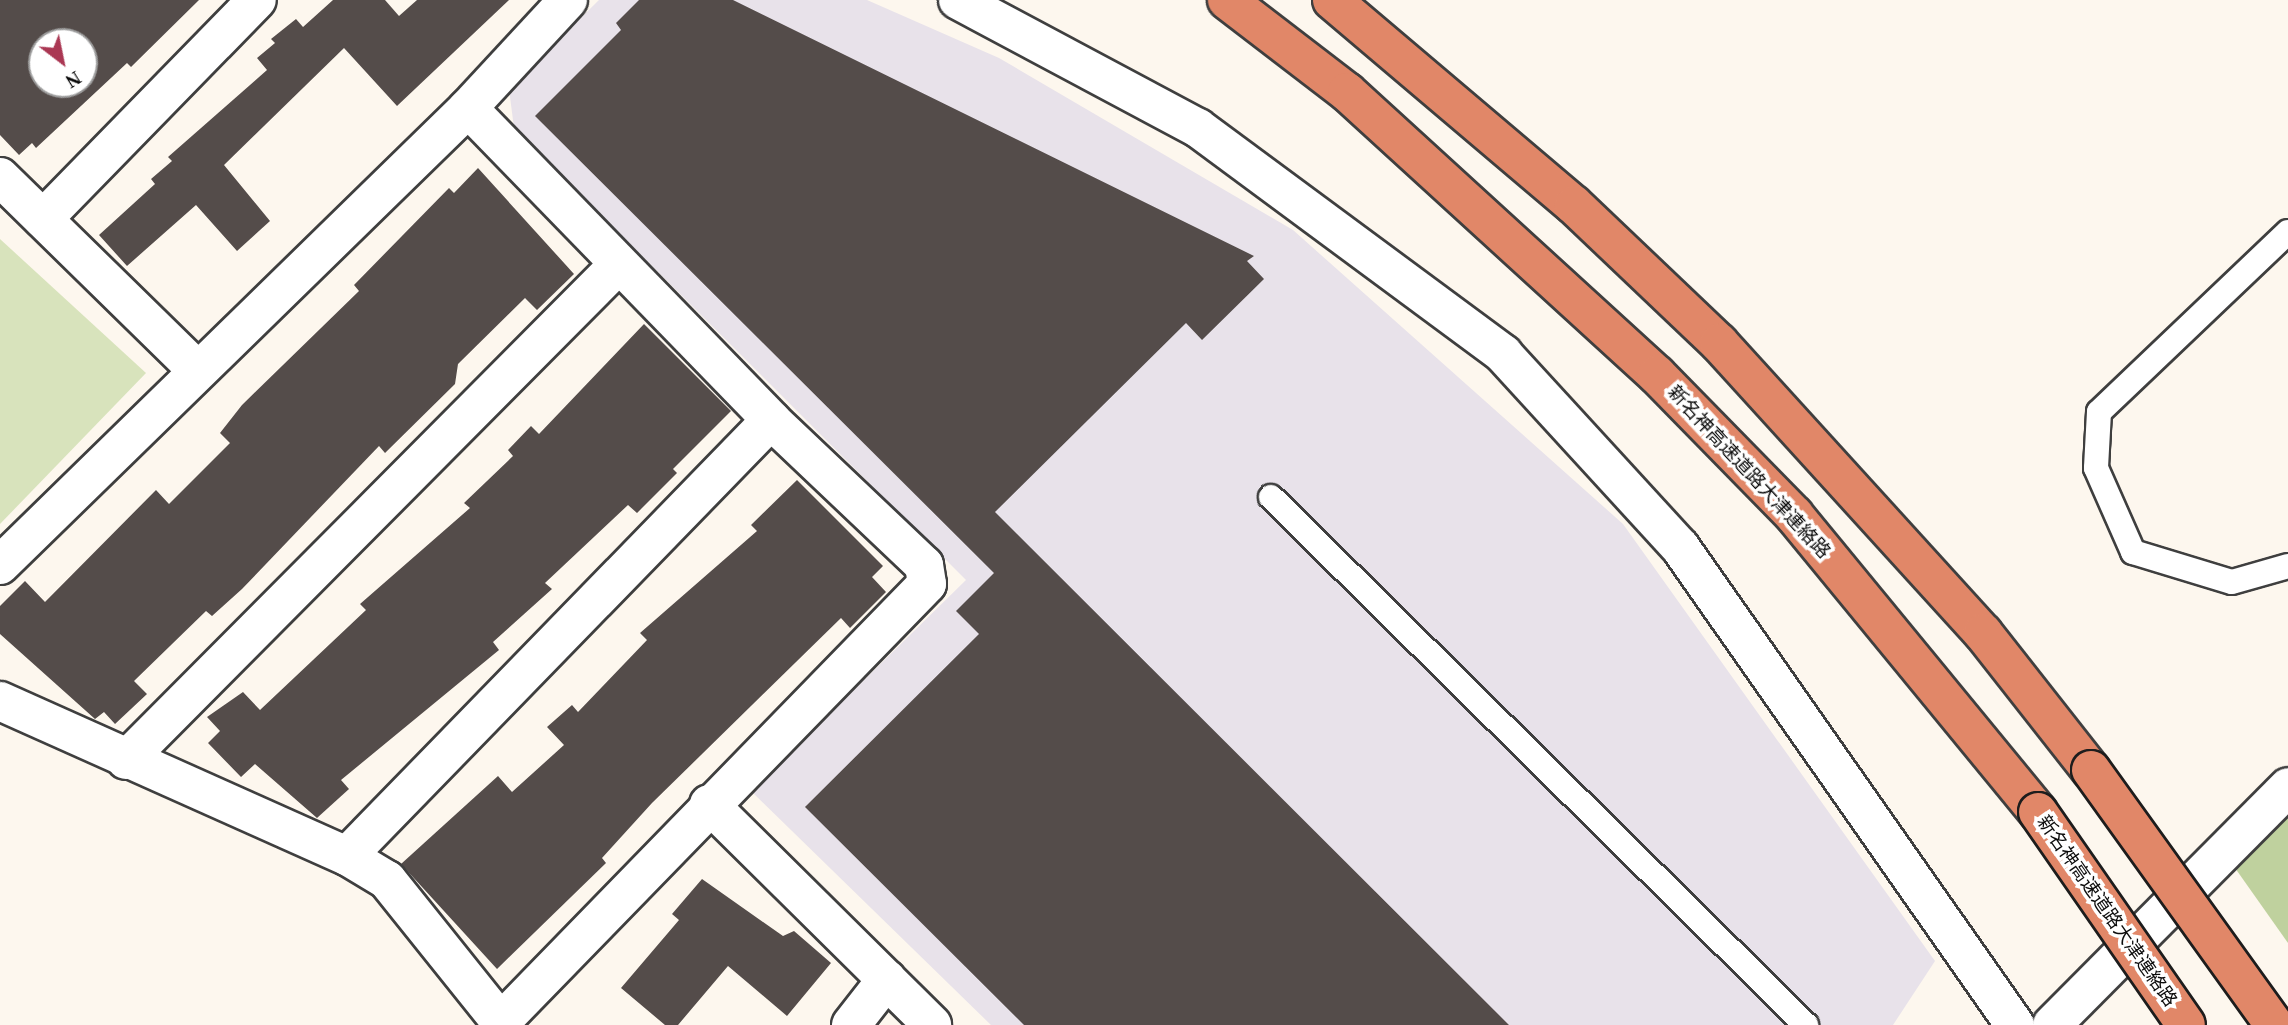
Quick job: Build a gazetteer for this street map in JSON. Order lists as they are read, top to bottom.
{
  "streets": {
    "highway": ["新名神高速道路大津連絡路"]
  },
  "north": "bottom right"
}
